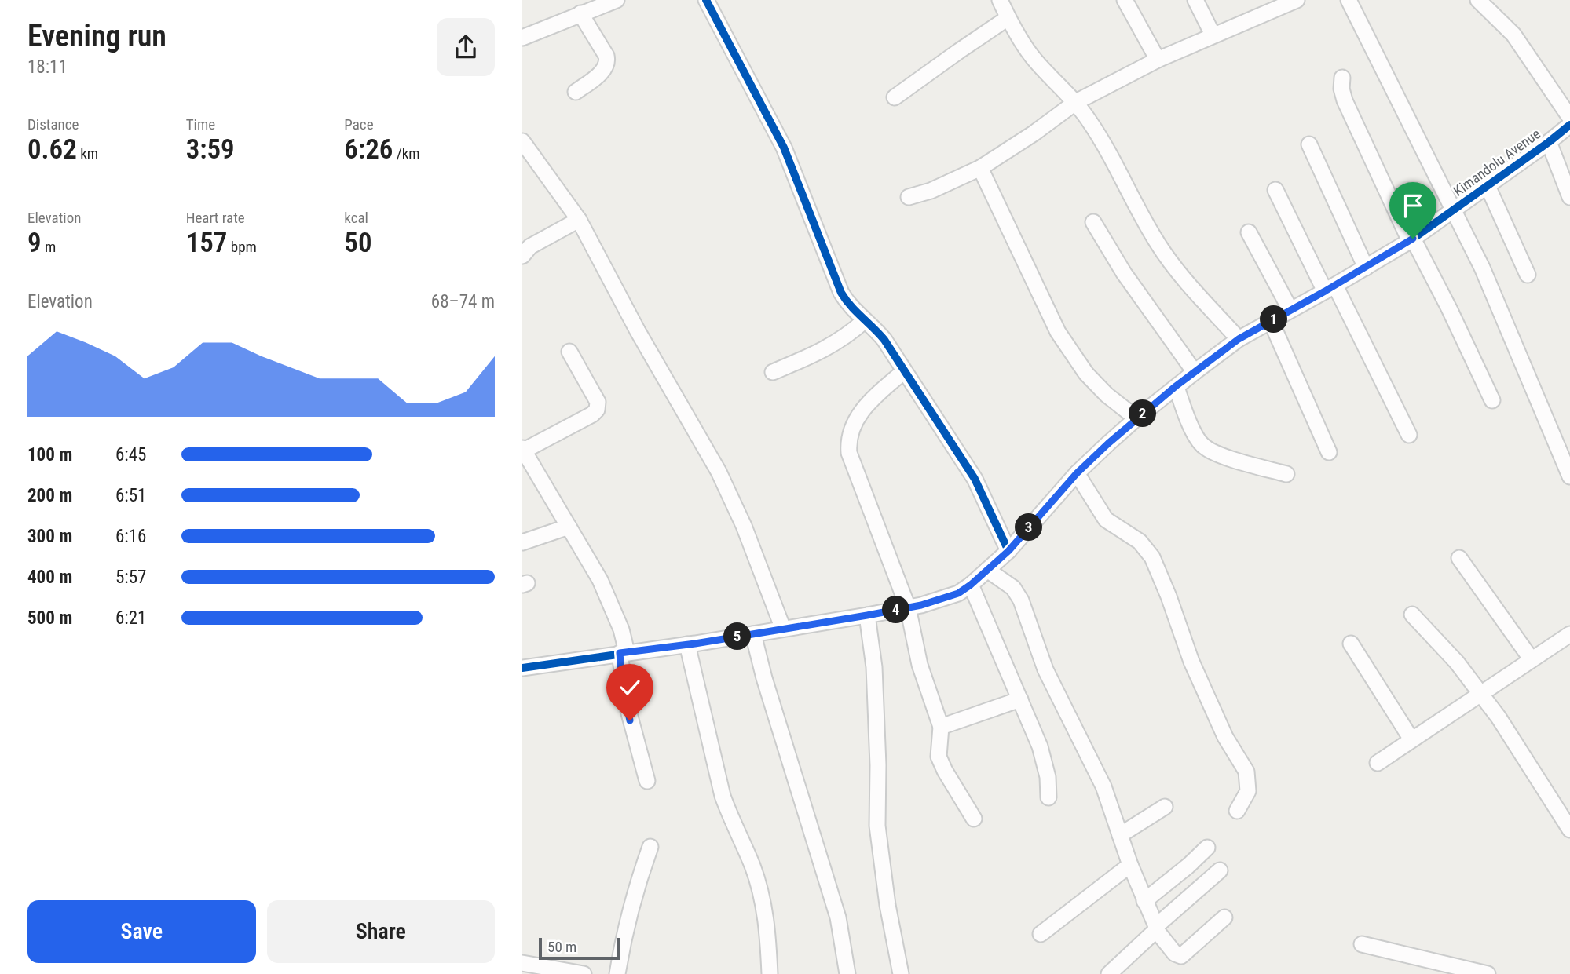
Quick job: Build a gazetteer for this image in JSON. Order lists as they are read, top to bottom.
{
  "streets": {
    "street": ["Kimandolu Avenue"]
  },
  "scale_bar": "50 m",
  "page": {
    "heading": ["Evening run", "18:11"],
    "stats": [
      ["Distance", "0.62 km"],
      ["Time", "3:59"],
      ["Pace", "6:26 /km"],
      ["Elevation", "9 m"],
      ["Heart rate", "157 bpm"],
      ["kcal", "50"]
    ],
    "chart": ["Elevation", "68–74 m"],
    "pins": [
      "1",
      "2",
      "3",
      "4",
      "5"
    ],
    "list": [
      {
        "name": "100 m",
        "note": "6:45"
      },
      {
        "name": "200 m",
        "note": "6:51"
      },
      {
        "name": "300 m",
        "note": "6:16"
      },
      {
        "name": "400 m",
        "note": "5:57"
      },
      {
        "name": "500 m",
        "note": "6:21"
      }
    ],
    "buttons": ["Save", "Share"],
    "scale": "50 m"
  }
}
